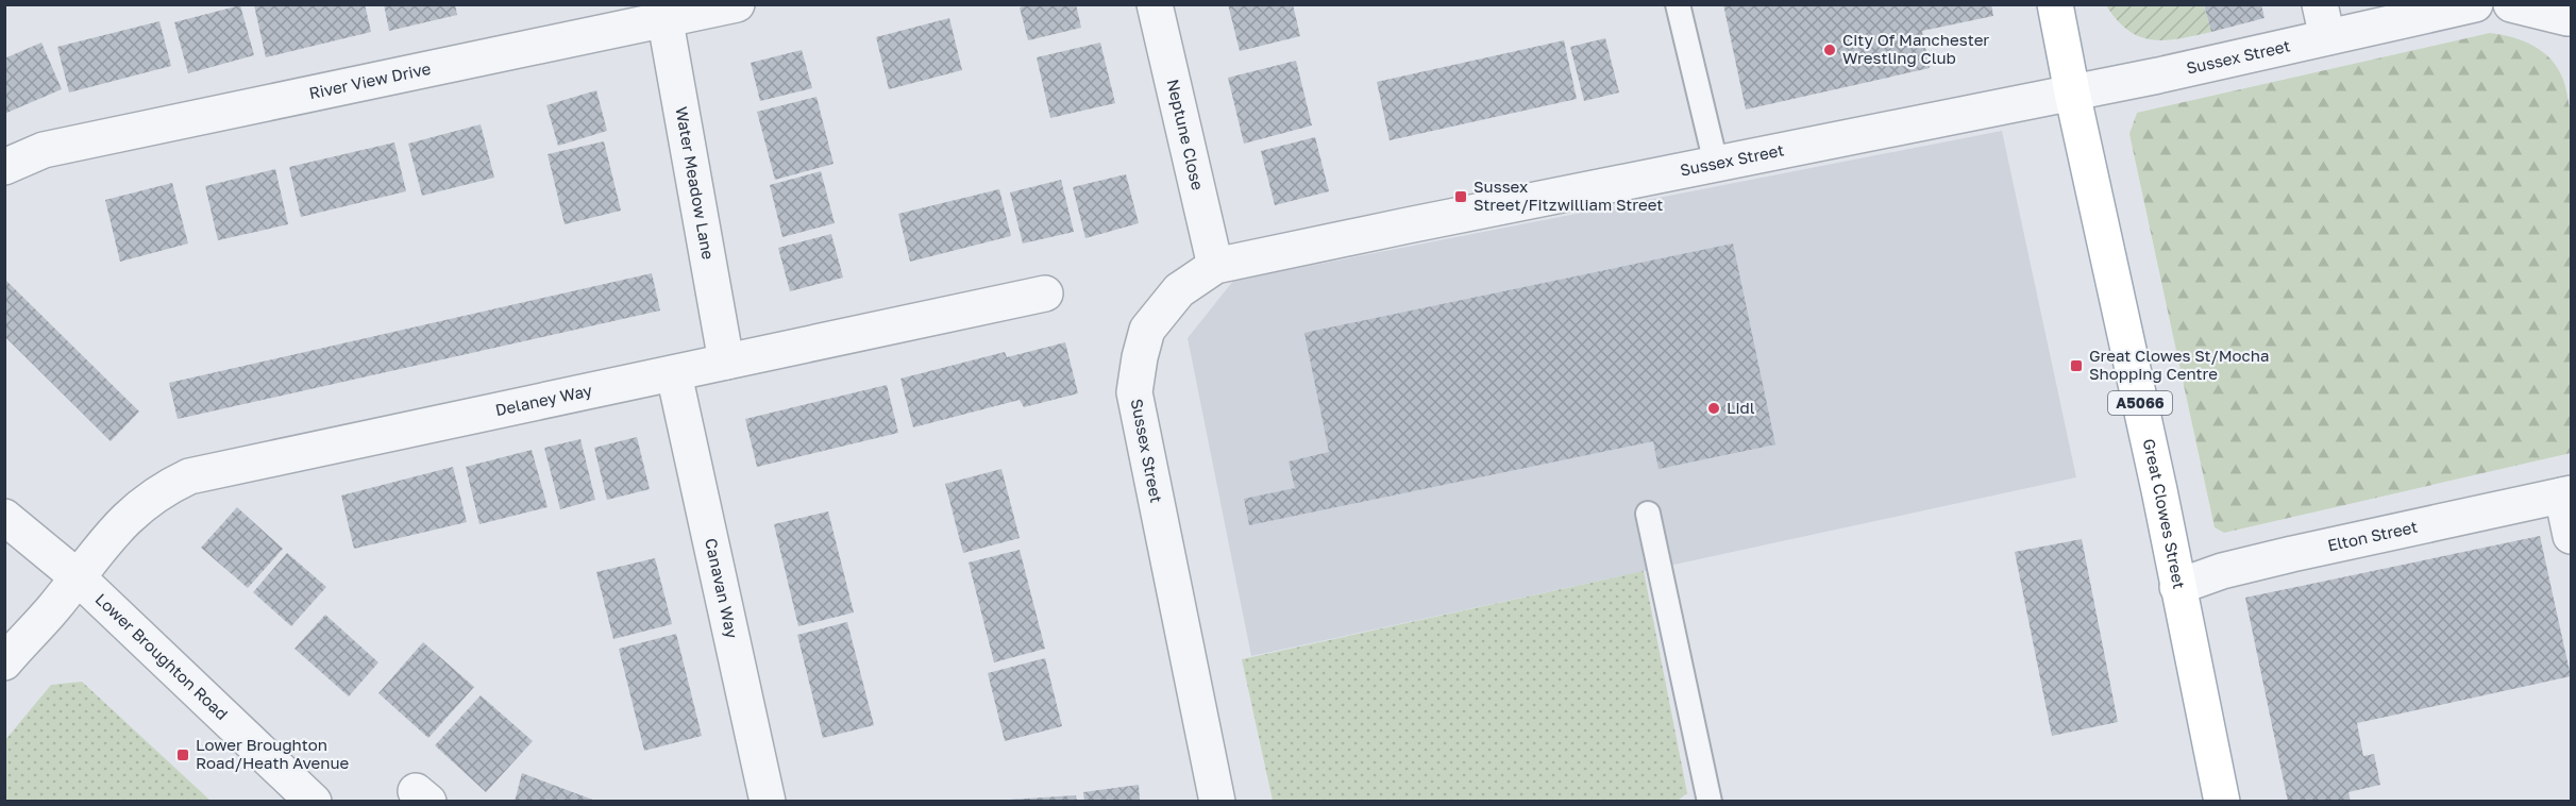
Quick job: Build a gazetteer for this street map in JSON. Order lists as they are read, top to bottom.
{
  "streets": {
    "main road": ["A5066", "Great Clowes Street"],
    "street": [
      "Sussex Street",
      "River View Drive",
      "Neptune Close",
      "Water Meadow Lane",
      "Delaney Way",
      "Elton Street",
      "Canavan Way",
      "Lower Broughton Road"
    ]
  },
  "crossings": [
    ["Sussex Street", "Neptune Close"],
    ["Sussex Street", "Great Clowes Street"],
    ["River View Drive", "Water Meadow Lane"],
    ["Water Meadow Lane", "Delaney Way"],
    ["Delaney Way", "Canavan Way"],
    ["Delaney Way", "Lower Broughton Road"],
    ["Great Clowes Street", "Elton Street"]
  ],
  "places": {
    "other": ["City Of Manchester Wrestling Club", "Lidl"],
    "transit": ["Sussex Street/Fitzwilliam Street", "Great Clowes St/Mocha Shopping Centre", "Lower Broughton Road/Heath Avenue"]
  }
}
